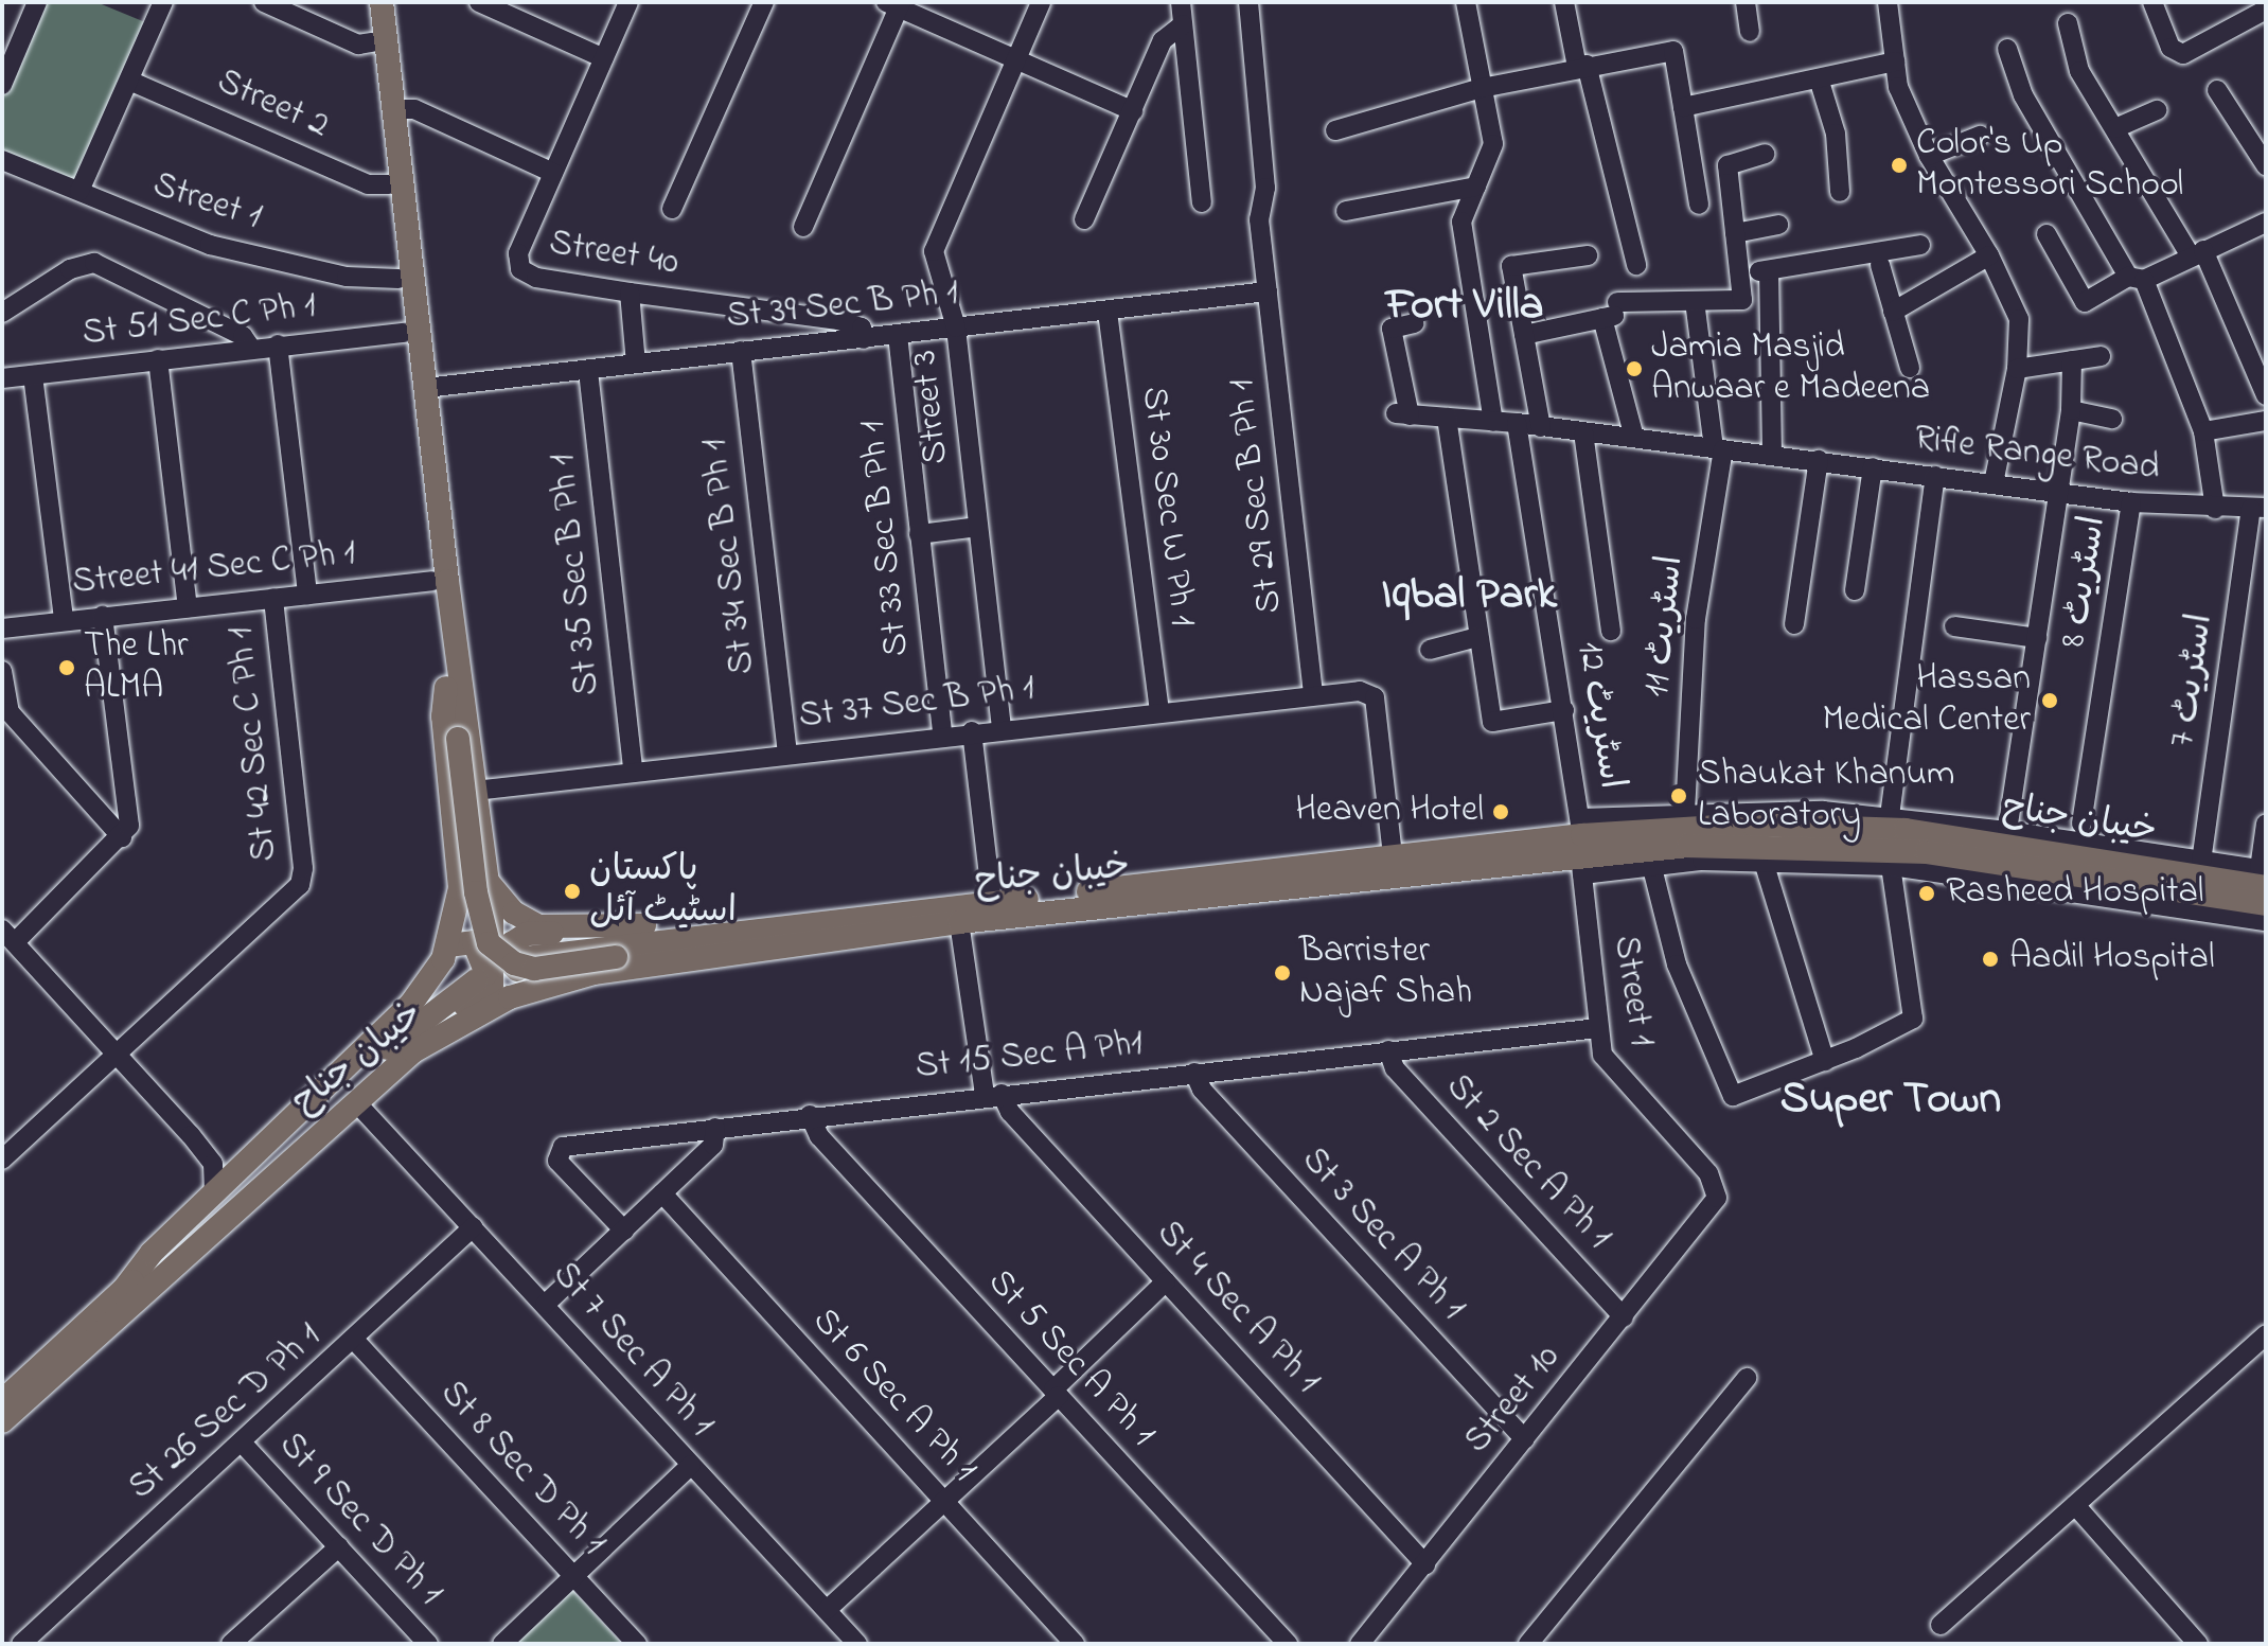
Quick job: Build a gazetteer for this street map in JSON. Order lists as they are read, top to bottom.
{
  "streets": {
    "main road": ["خیبان جناح"],
    "street": [
      "Street 2",
      "Street 1",
      "Street 40",
      "St 39 Sec B Ph 1",
      "St 51 Sec C Ph 1",
      "Street 3",
      "Rifle Range Road",
      "St 29 Sec B Ph 1",
      "St 30 Sec W Ph 1",
      "St 33 Sec B Ph 1",
      "St 34 Sec B Ph 1",
      "Street 41 Sec C Ph 1",
      "St 35 Sec B Ph 1",
      "اسٹریٹ 8",
      "اسٹریٹ 11",
      "اسٹریٹ 7",
      "St 37 Sec B Ph 1",
      "اسٹریٹ 12",
      "St 42 Sec C Ph 1",
      "St 15 Sec A Ph1",
      "St 2 Sec A Ph 1",
      "St 3 Sec A Ph 1",
      "St 4 Sec A Ph 1",
      "St 7 Sec A Ph 1",
      "St 5 Sec A Ph 1",
      "St 6 Sec A Ph 1",
      "Street 10",
      "St 26 Sec D Ph 1",
      "St 8 Sec D Ph 1",
      "St 9 Sec D Ph 1"
    ]
  },
  "crossings": [
    ["Street 1", "اسٹریٹ 12"],
    ["Street 1", "خیبان جناح"],
    ["Street 1", "St 15 Sec A Ph1"],
    ["Street 1", "Street 10"],
    ["Street 40", "St 39 Sec B Ph 1"],
    ["St 39 Sec B Ph 1", "Street 3"],
    ["St 39 Sec B Ph 1", "St 29 Sec B Ph 1"],
    ["St 39 Sec B Ph 1", "St 30 Sec W Ph 1"],
    ["St 39 Sec B Ph 1", "St 33 Sec B Ph 1"],
    ["St 39 Sec B Ph 1", "St 34 Sec B Ph 1"],
    ["St 39 Sec B Ph 1", "St 35 Sec B Ph 1"],
    ["Street 3", "St 37 Sec B Ph 1"],
    ["Rifle Range Road", "اسٹریٹ 8"],
    ["Rifle Range Road", "اسٹریٹ 11"],
    ["Rifle Range Road", "اسٹریٹ 7"],
    ["Rifle Range Road", "اسٹریٹ 12"],
    ["St 29 Sec B Ph 1", "St 37 Sec B Ph 1"],
    ["St 30 Sec W Ph 1", "St 37 Sec B Ph 1"],
    ["St 33 Sec B Ph 1", "St 37 Sec B Ph 1"],
    ["St 34 Sec B Ph 1", "St 37 Sec B Ph 1"],
    ["Street 41 Sec C Ph 1", "St 42 Sec C Ph 1"],
    ["St 35 Sec B Ph 1", "St 37 Sec B Ph 1"],
    ["St 37 Sec B Ph 1", "خیبان جناح"],
    ["اسٹریٹ 12", "خیبان جناح"],
    ["خیبان جناح", "St 4 Sec A Ph 1"],
    ["خیبان جناح", "St 7 Sec A Ph 1"],
    ["St 15 Sec A Ph1", "St 2 Sec A Ph 1"],
    ["St 15 Sec A Ph1", "St 3 Sec A Ph 1"],
    ["St 15 Sec A Ph1", "St 4 Sec A Ph 1"],
    ["St 15 Sec A Ph1", "St 5 Sec A Ph 1"],
    ["St 2 Sec A Ph 1", "Street 10"],
    ["St 3 Sec A Ph 1", "Street 10"],
    ["St 4 Sec A Ph 1", "Street 10"],
    ["St 7 Sec A Ph 1", "St 26 Sec D Ph 1"],
    ["St 26 Sec D Ph 1", "St 8 Sec D Ph 1"],
    ["St 26 Sec D Ph 1", "St 9 Sec D Ph 1"]
  ],
  "districts": ["Fort Villa", "Iqbal Park", "Super Town"],
  "places": [
    "Color's Up Montessori School",
    "Jamia Masjid Anwaar e Madeena",
    "The Lhr ALMA",
    "Hassan Medical Center",
    "Shaukat Khanum Laboratory",
    "Heaven Hotel",
    "پاکستان اسٹیٹ آئل",
    "Rasheed Hospital",
    "Aadil Hospital",
    "Barrister Najaf Shah"
  ]
}
